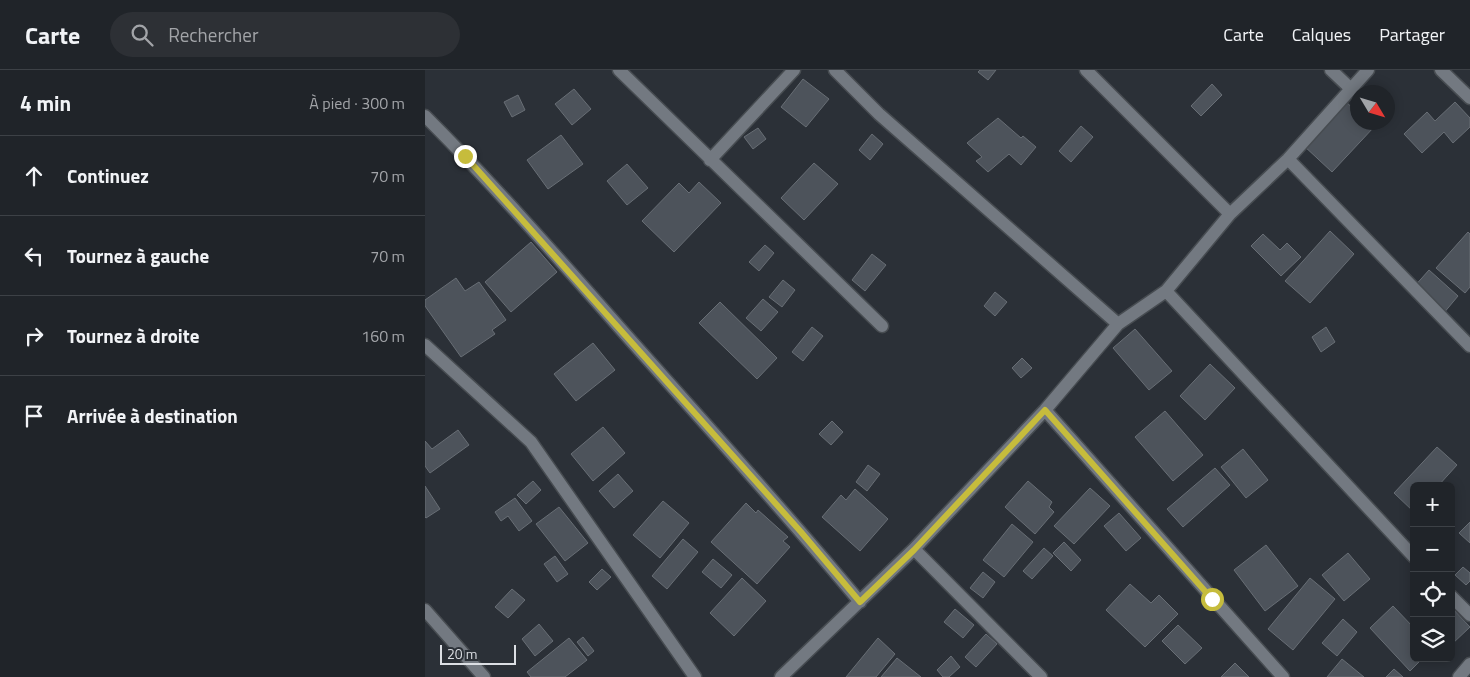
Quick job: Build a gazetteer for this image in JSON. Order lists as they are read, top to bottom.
{
  "scale_bar": "20 m",
  "north": "bottom right",
  "page": {
    "header": "Carte",
    "search": "Rechercher",
    "nav": ["Carte", "Calques", "Partager"],
    "heading": ["4 min", "À pied · 300 m"],
    "list": [
      ["Continuez", "70 m"],
      ["Tournez à gauche", "70 m"],
      ["Tournez à droite", "160 m"],
      "Arrivée à destination"
    ],
    "map_buttons": ["+", "−"],
    "scale": "20 m"
  }
}
